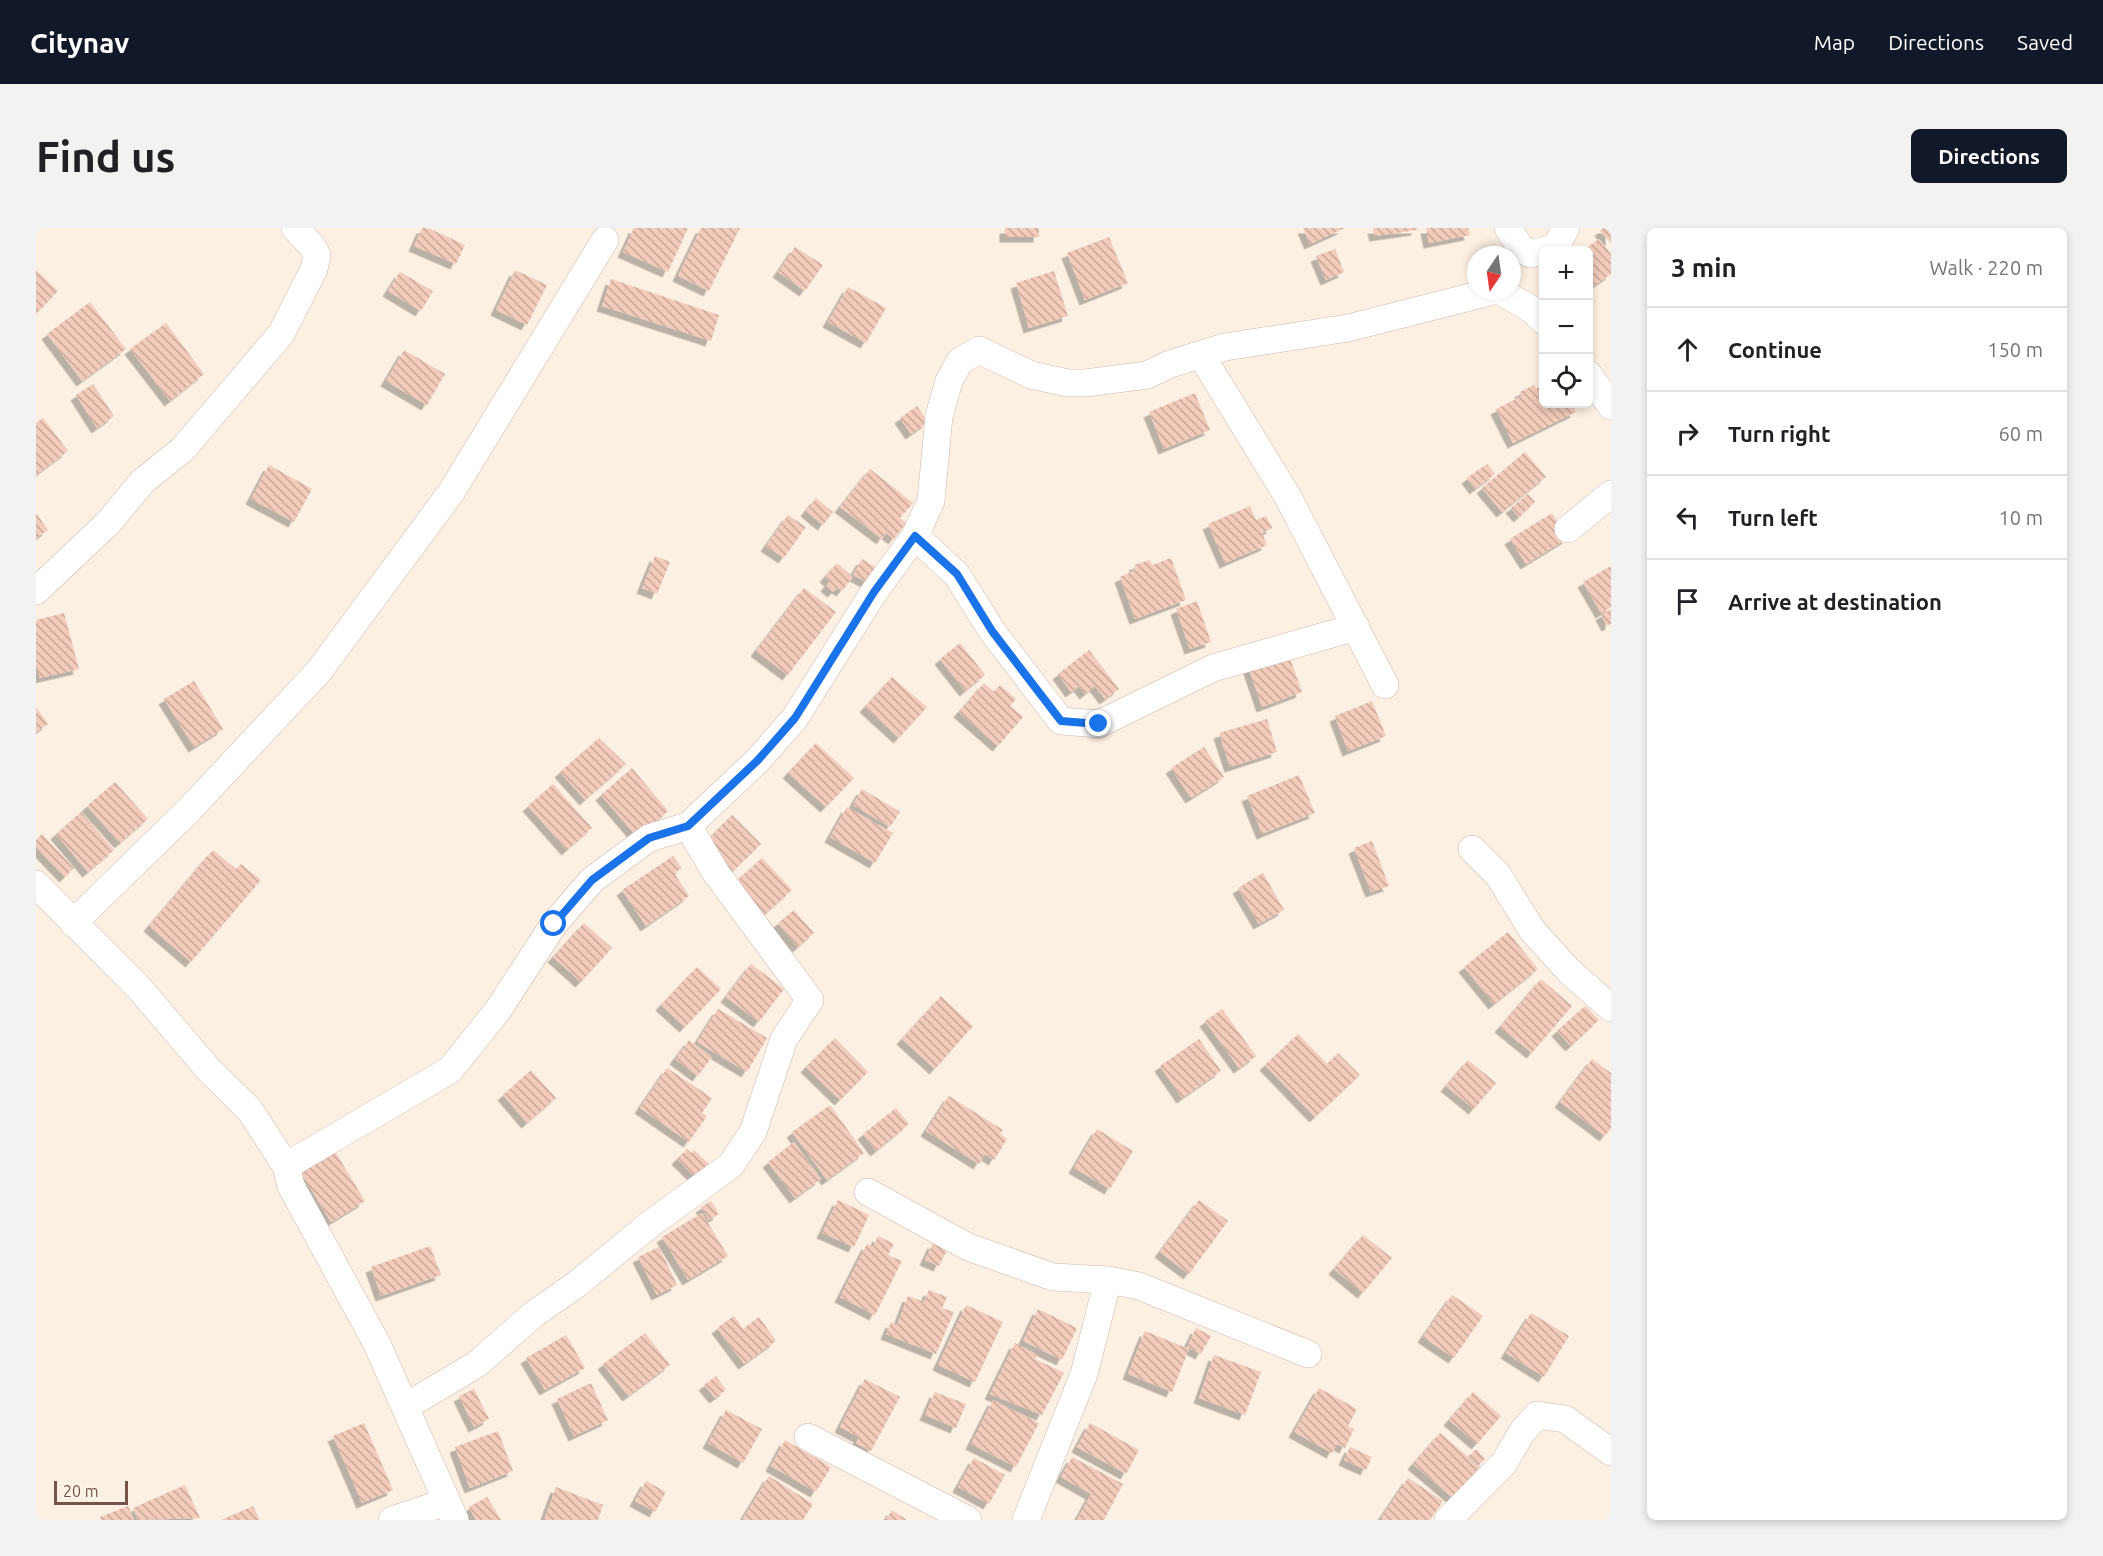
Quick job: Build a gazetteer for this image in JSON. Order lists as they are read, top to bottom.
{
  "scale_bar": "20 m",
  "north": "bottom",
  "page": {
    "header": "Citynav",
    "nav": ["Map", "Directions", "Saved"],
    "buttons": "Directions",
    "title": "Find us",
    "heading": ["3 min", "Walk · 220 m"],
    "map_buttons": ["+", "−"],
    "list": [
      ["Continue", "150 m"],
      ["Turn right", "60 m"],
      ["Turn left", "10 m"],
      "Arrive at destination"
    ],
    "scale": "20 m"
  }
}
